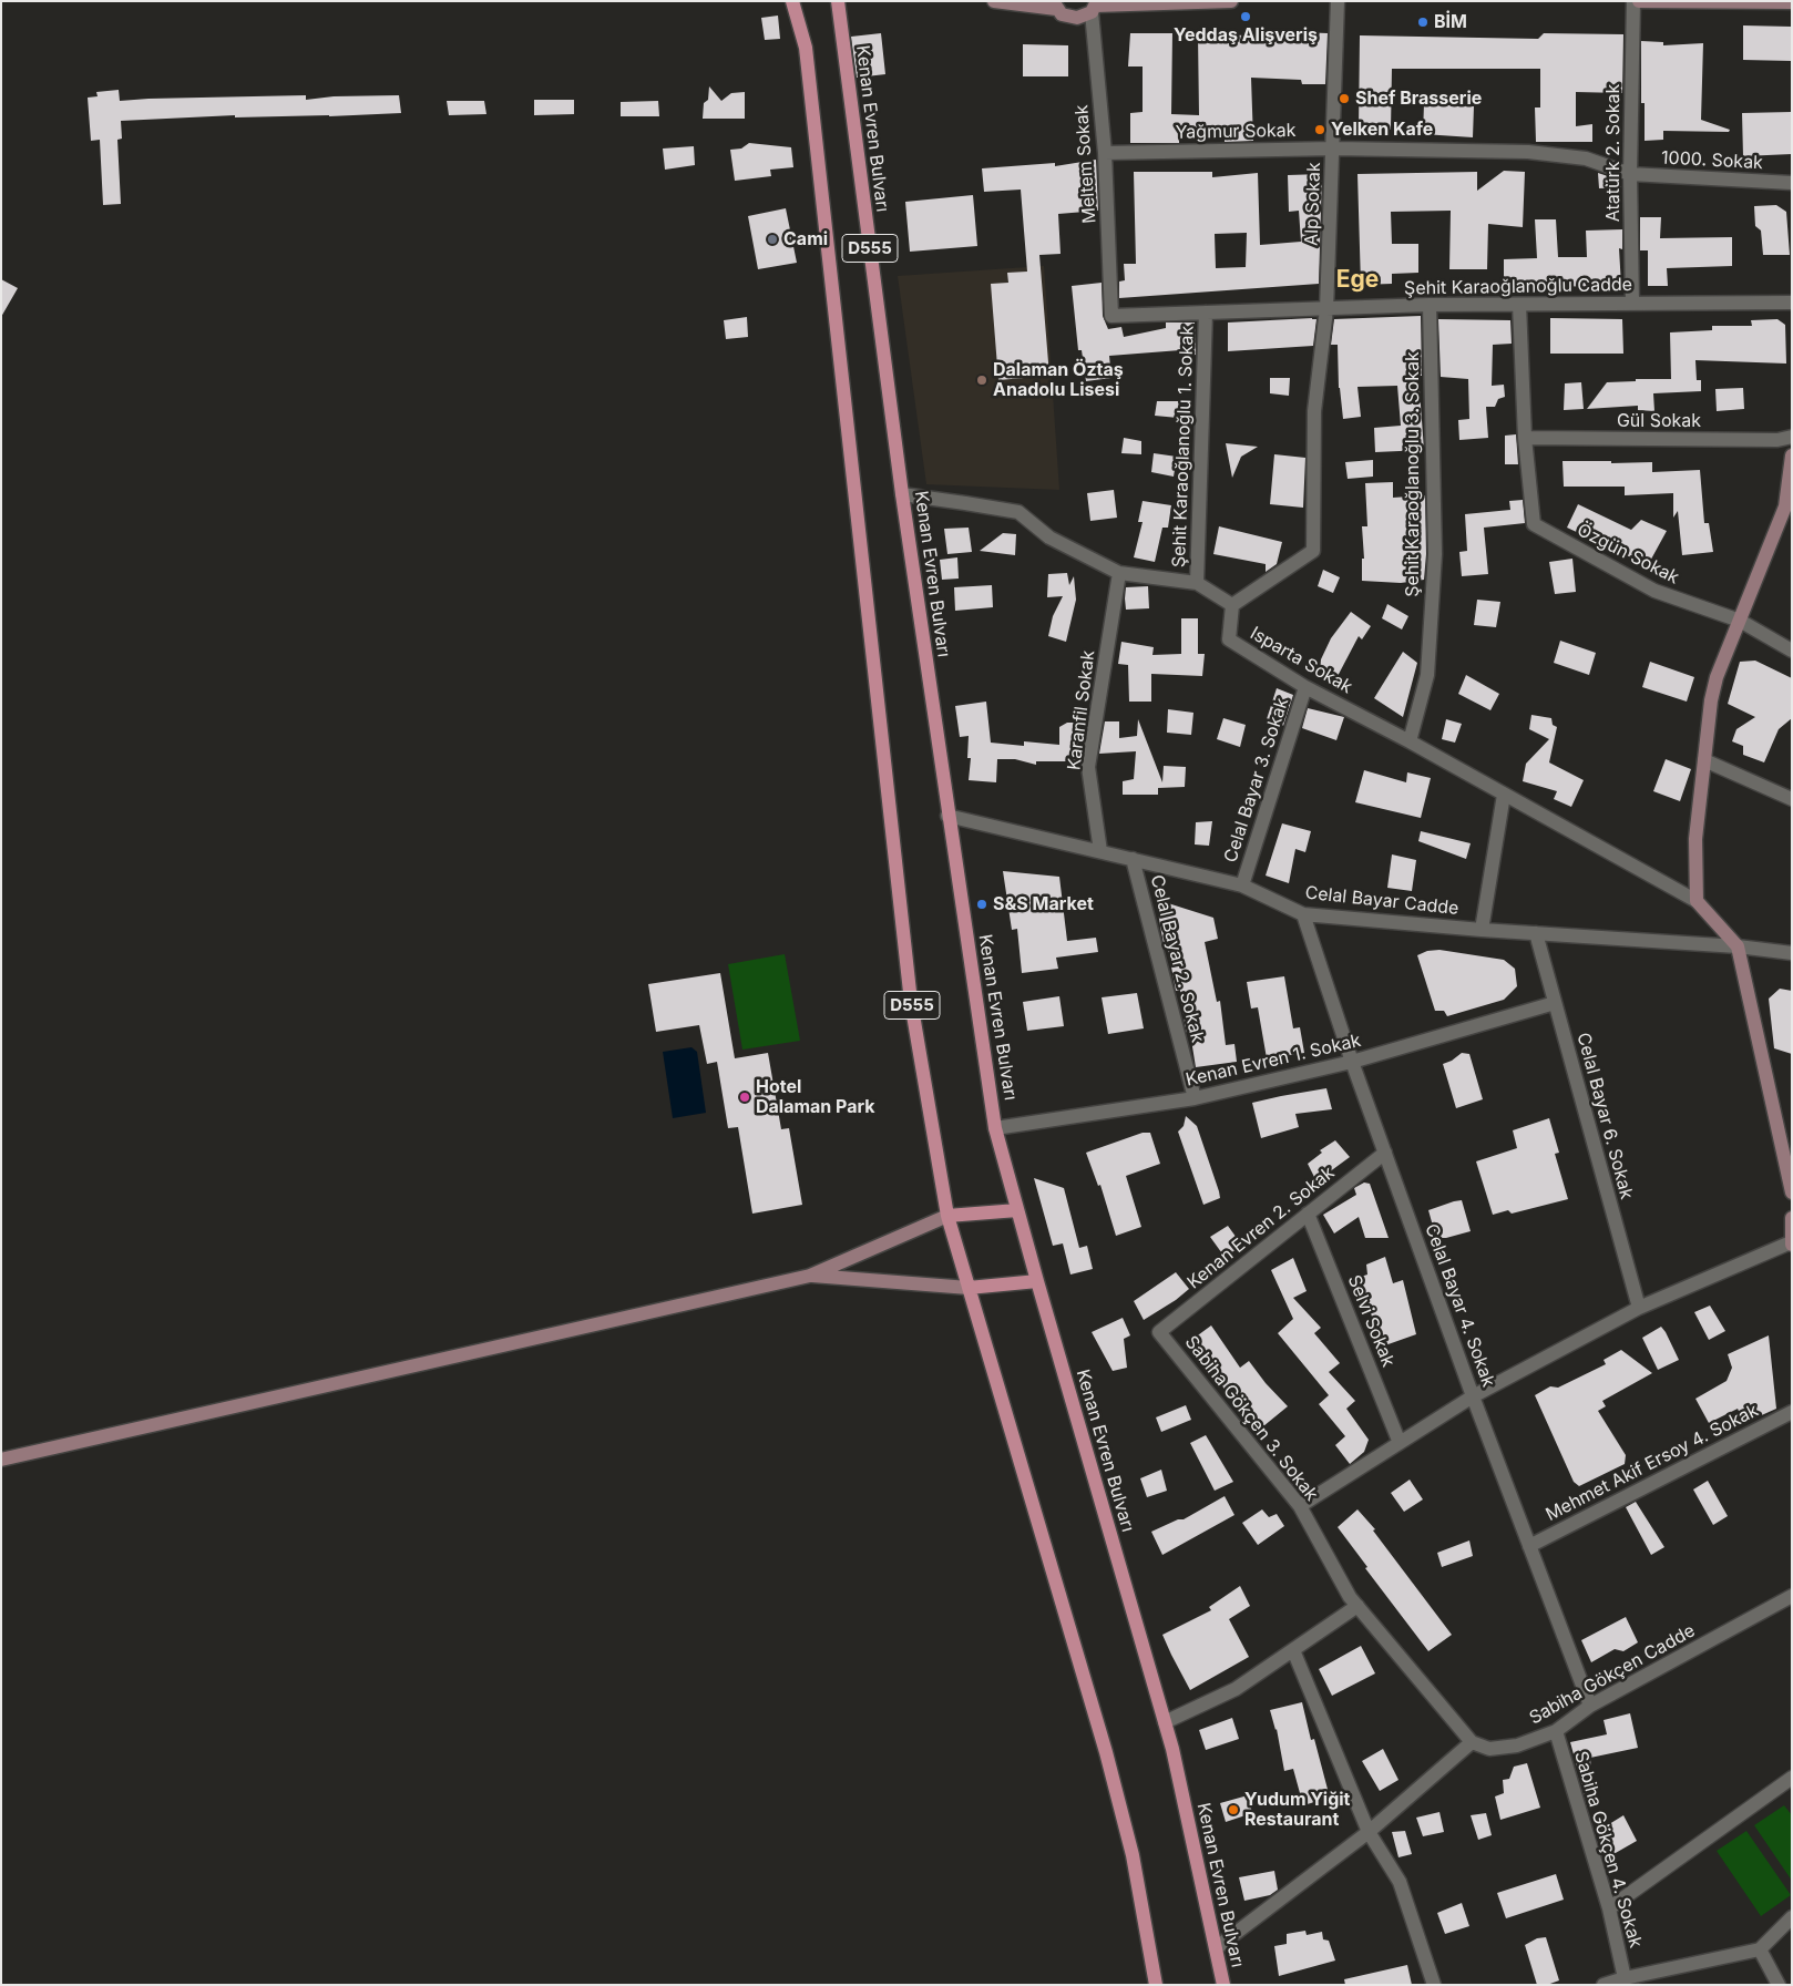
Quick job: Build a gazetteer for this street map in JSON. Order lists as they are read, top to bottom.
{
  "streets": {
    "main road": ["Kenan Evren Bulvarı", "D555"],
    "street": [
      "Yağmur Sokak",
      "Atatürk 2. Sokak",
      "1000. Sokak",
      "Meltem Sokak",
      "Alp Sokak",
      "Şehit Karaoğlanoğlu Cadde",
      "Gül Sokak",
      "Şehit Karaoğlanoğlu 1. Sokak",
      "Şehit Karaoğlanoğlu 3. Sokak",
      "Özgün Sokak",
      "Isparta Sokak",
      "Karanfil Sokak",
      "Celal Bayar 3. Sokak",
      "Celal Bayar Cadde",
      "Celal Bayar 2. Sokak",
      "Kenan Evren 1. Sokak",
      "Celal Bayar 6. Sokak",
      "Kenan Evren 2. Sokak",
      "Celal Bayar 4. Sokak",
      "Selvi Sokak",
      "Sabiha Gökçen 3. Sokak",
      "Mehmet Akif Ersoy 4. Sokak",
      "Sabiha Gökçen Cadde",
      "Sabiha Gökçen 4. Sokak"
    ]
  },
  "crossings": [
    ["Kenan Evren Bulvarı", "Celal Bayar Cadde"],
    ["Kenan Evren Bulvarı", "Kenan Evren 1. Sokak"],
    ["Yağmur Sokak", "Atatürk 2. Sokak"],
    ["Yağmur Sokak", "1000. Sokak"],
    ["Yağmur Sokak", "Meltem Sokak"],
    ["Yağmur Sokak", "Alp Sokak"],
    ["Atatürk 2. Sokak", "1000. Sokak"],
    ["Atatürk 2. Sokak", "Şehit Karaoğlanoğlu Cadde"],
    ["Meltem Sokak", "Şehit Karaoğlanoğlu Cadde"],
    ["Alp Sokak", "Şehit Karaoğlanoğlu Cadde"],
    ["Alp Sokak", "Isparta Sokak"],
    ["Şehit Karaoğlanoğlu Cadde", "Şehit Karaoğlanoğlu 1. Sokak"],
    ["Şehit Karaoğlanoğlu Cadde", "Şehit Karaoğlanoğlu 3. Sokak"],
    ["Gül Sokak", "Özgün Sokak"],
    ["Şehit Karaoğlanoğlu 3. Sokak", "Isparta Sokak"],
    ["Isparta Sokak", "Celal Bayar 3. Sokak"],
    ["Karanfil Sokak", "Celal Bayar Cadde"],
    ["Celal Bayar 3. Sokak", "Celal Bayar Cadde"],
    ["Celal Bayar Cadde", "Celal Bayar 2. Sokak"],
    ["Celal Bayar Cadde", "Celal Bayar 6. Sokak"],
    ["Celal Bayar Cadde", "Celal Bayar 4. Sokak"],
    ["Celal Bayar 2. Sokak", "Kenan Evren 1. Sokak"],
    ["Kenan Evren 1. Sokak", "Celal Bayar 6. Sokak"],
    ["Kenan Evren 1. Sokak", "Celal Bayar 4. Sokak"],
    ["Kenan Evren 2. Sokak", "Celal Bayar 4. Sokak"],
    ["Kenan Evren 2. Sokak", "Selvi Sokak"],
    ["Kenan Evren 2. Sokak", "Sabiha Gökçen 3. Sokak"],
    ["Celal Bayar 4. Sokak", "Mehmet Akif Ersoy 4. Sokak"],
    ["Celal Bayar 4. Sokak", "Sabiha Gökçen Cadde"],
    ["Sabiha Gökçen 3. Sokak", "Sabiha Gökçen Cadde"],
    ["Sabiha Gökçen Cadde", "Sabiha Gökçen 4. Sokak"]
  ],
  "districts": ["Ege"],
  "places": [
    "Yeddaş Alişveriş",
    "BİM",
    "Shef Brasserie",
    "Yelken Kafe",
    "Cami",
    "Dalaman Öztaş Anadolu Lisesi",
    "S&S Market",
    "Hotel Dalaman Park",
    "Yudum Yiğit Restaurant"
  ]
}
